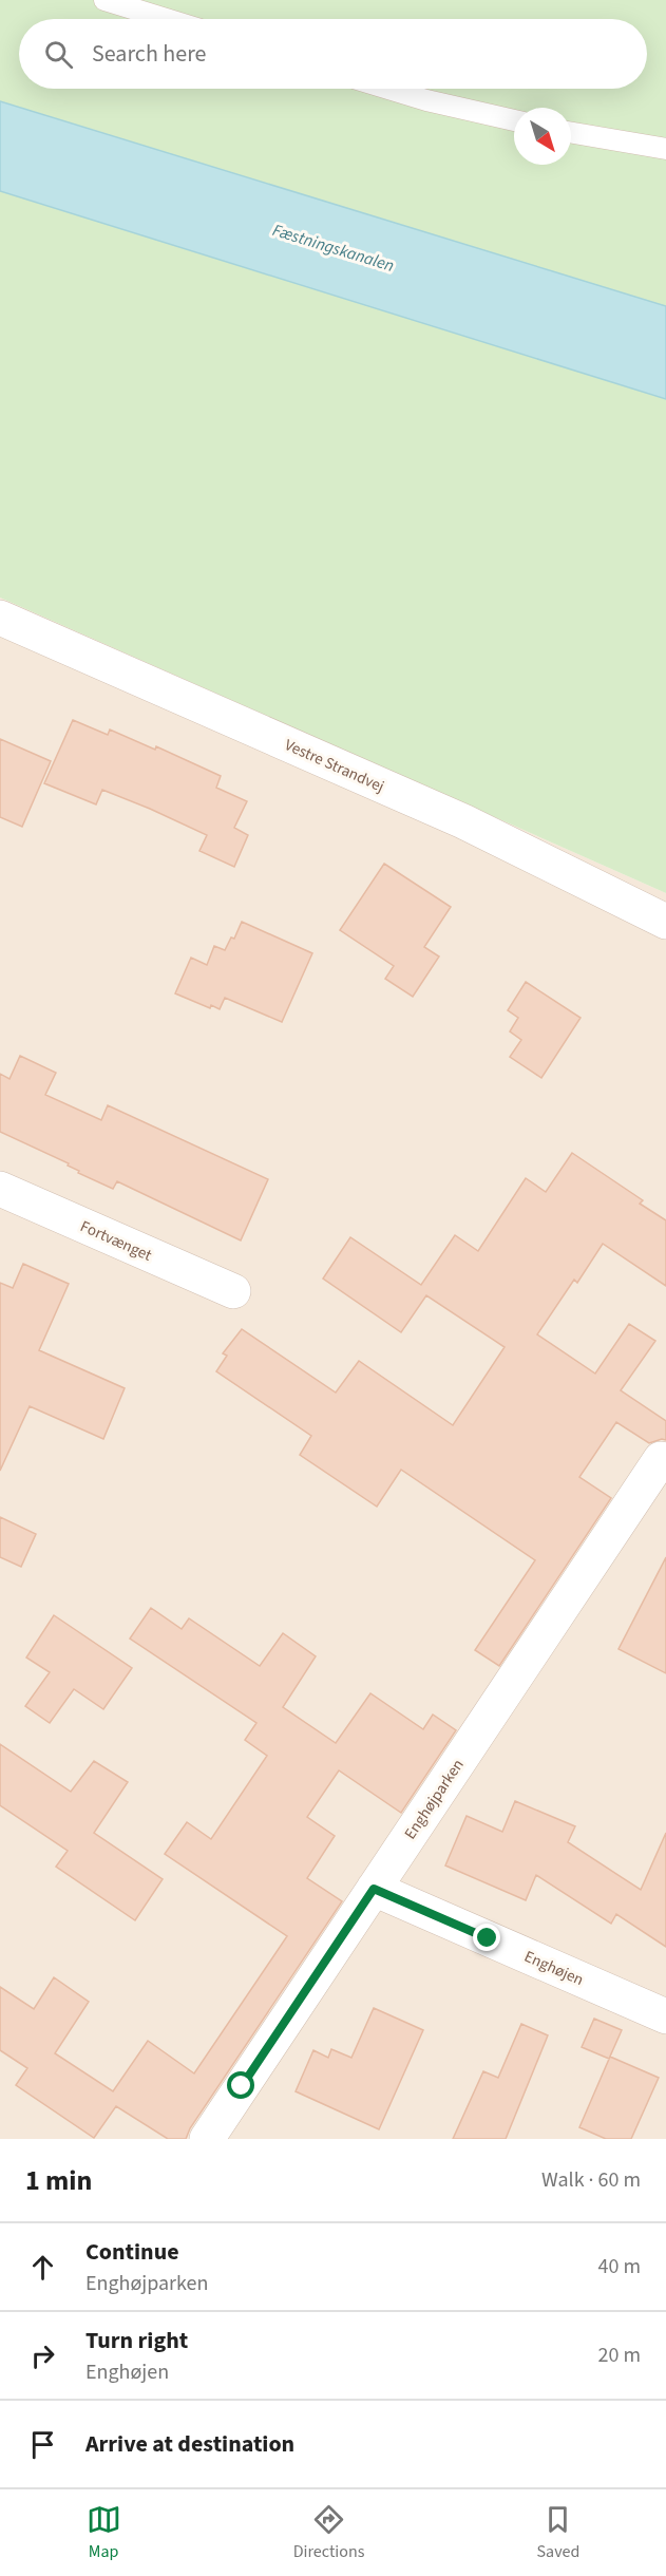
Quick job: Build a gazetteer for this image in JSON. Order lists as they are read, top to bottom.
{
  "streets": {
    "street": [
      "Vestre Strandvej",
      "Fortvænget",
      "Enghøjparken",
      "Enghøjen"
    ]
  },
  "crossings": [
    ["Enghøjparken", "Enghøjen"]
  ],
  "water": ["Fæstningskanalen"],
  "north": "bottom right",
  "page": {
    "search": "Search here",
    "heading": ["1 min", "Walk · 60 m"],
    "list": [
      ["Continue", "Enghøjparken", "40 m"],
      ["Turn right", "Enghøjen", "20 m"],
      "Arrive at destination"
    ],
    "nav": ["Map", "Directions", "Saved"]
  }
}
